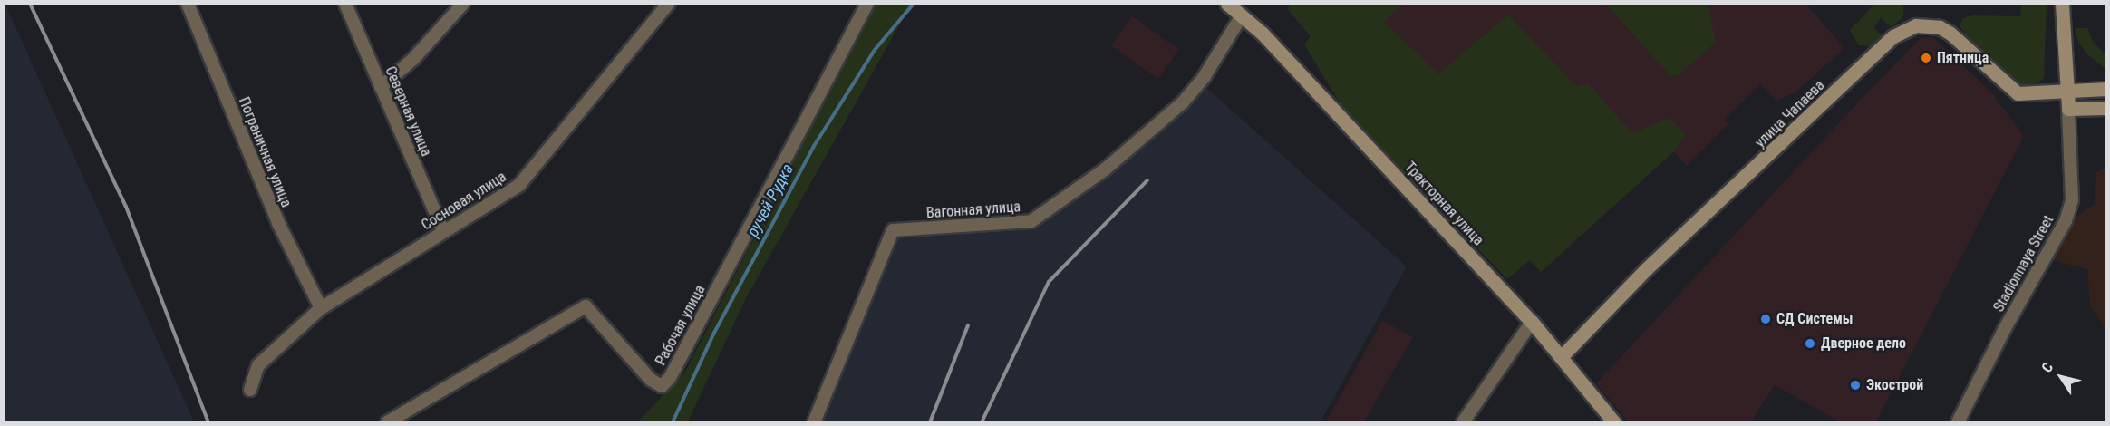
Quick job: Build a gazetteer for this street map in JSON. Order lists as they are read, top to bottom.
{
  "streets": {
    "main road": ["улица Чапаева", "Тракторная улица"],
    "street": [
      "Северная улица",
      "Пограничная улица",
      "Сосновая улица",
      "Вагонная улица",
      "Stadionnaya Street",
      "Рабочая улица"
    ]
  },
  "crossings": [
    ["Северная улица", "Сосновая улица"],
    ["улица Чапаева", "Тракторная улица"],
    ["Пограничная улица", "Сосновая улица"],
    ["Тракторная улица", "Вагонная улица"]
  ],
  "water": ["ручей Рудка"],
  "places": [
    "Пятница",
    "СД Системы",
    "Дверное дело",
    "Экострой"
  ],
  "north": "top left"
}
